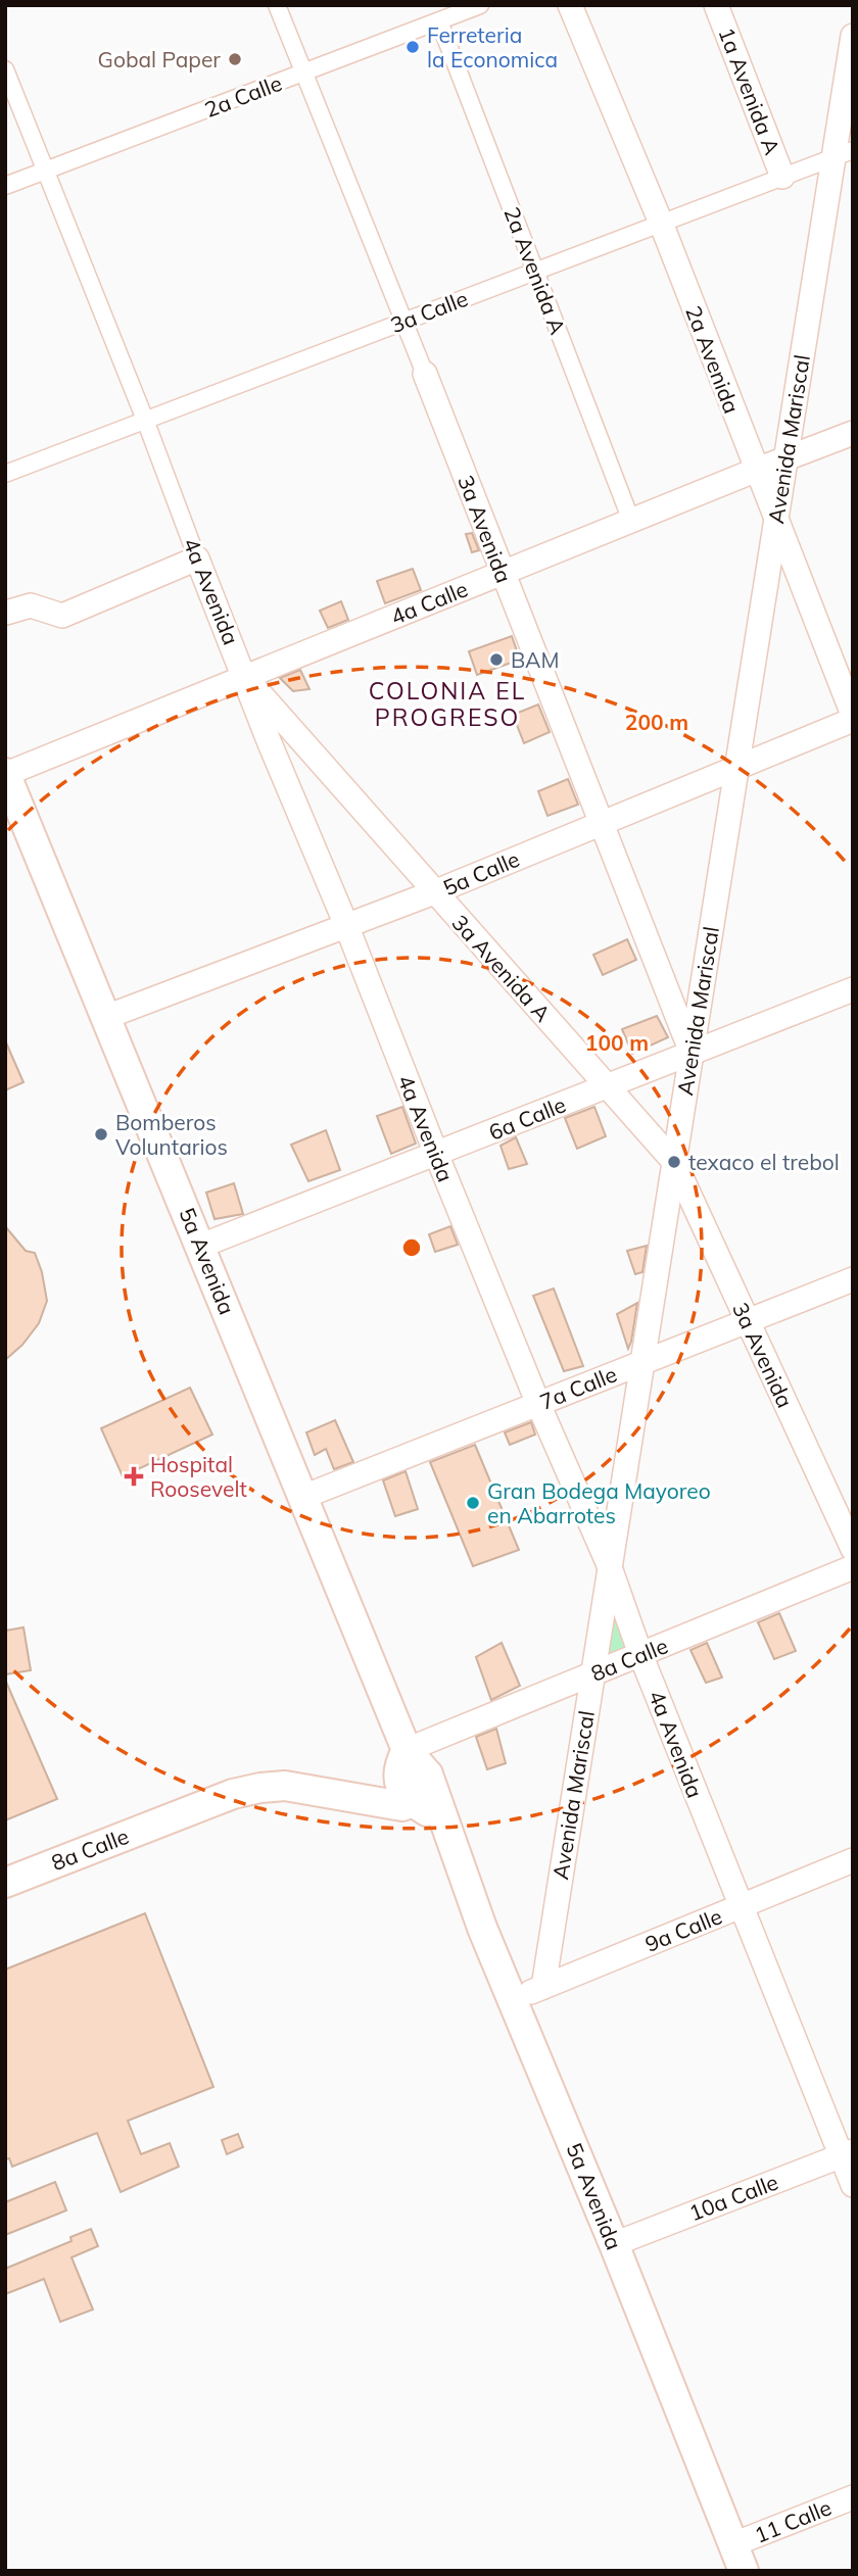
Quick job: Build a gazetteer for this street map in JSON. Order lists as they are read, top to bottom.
{
  "streets": {
    "street": [
      "1a Avenida A",
      "2a Calle",
      "2a Avenida A",
      "3a Calle",
      "2a Avenida",
      "Avenida Mariscal",
      "3a Avenida",
      "4a Avenida",
      "4a Calle",
      "5a Calle",
      "3a Avenida A",
      "6a Calle",
      "5a Avenida",
      "7a Calle",
      "8a Calle",
      "9a Calle",
      "10a Calle",
      "11 Calle"
    ]
  },
  "crossings": [
    ["1a Avenida A", "3a Calle"],
    ["2a Calle", "2a Avenida A"],
    ["2a Calle", "3a Avenida"],
    ["2a Calle", "4a Avenida"],
    ["2a Avenida A", "3a Calle"],
    ["2a Avenida A", "4a Calle"],
    ["3a Calle", "2a Avenida"],
    ["3a Calle", "Avenida Mariscal"],
    ["3a Calle", "3a Avenida"],
    ["3a Calle", "4a Avenida"],
    ["2a Avenida", "Avenida Mariscal"],
    ["2a Avenida", "4a Calle"],
    ["Avenida Mariscal", "3a Avenida"],
    ["Avenida Mariscal", "4a Avenida"],
    ["Avenida Mariscal", "4a Calle"],
    ["Avenida Mariscal", "5a Calle"],
    ["Avenida Mariscal", "3a Avenida A"],
    ["Avenida Mariscal", "6a Calle"],
    ["Avenida Mariscal", "7a Calle"],
    ["Avenida Mariscal", "8a Calle"],
    ["Avenida Mariscal", "9a Calle"],
    ["3a Avenida", "4a Calle"],
    ["3a Avenida", "5a Calle"],
    ["3a Avenida", "3a Avenida A"],
    ["3a Avenida", "6a Calle"],
    ["3a Avenida", "7a Calle"],
    ["4a Avenida", "4a Calle"],
    ["4a Avenida", "5a Calle"],
    ["4a Avenida", "3a Avenida A"],
    ["4a Avenida", "6a Calle"],
    ["4a Avenida", "7a Calle"],
    ["4a Avenida", "8a Calle"],
    ["4a Avenida", "9a Calle"],
    ["4a Avenida", "10a Calle"],
    ["4a Calle", "3a Avenida A"],
    ["4a Calle", "5a Avenida"],
    ["5a Calle", "3a Avenida A"],
    ["5a Calle", "5a Avenida"],
    ["3a Avenida A", "6a Calle"],
    ["6a Calle", "5a Avenida"],
    ["5a Avenida", "7a Calle"],
    ["5a Avenida", "8a Calle"],
    ["5a Avenida", "9a Calle"],
    ["5a Avenida", "10a Calle"],
    ["5a Avenida", "11 Calle"]
  ],
  "districts": ["COLONIA EL PROGRESO"],
  "places": {
    "other": [
      "Ferreteria la Economica",
      "Gobal Paper",
      "BAM",
      "Bomberos Voluntarios",
      "texaco el trebol",
      "Gran Bodega Mayoreo en Abarrotes"
    ],
    "health": ["Hospital Roosevelt"]
  },
  "rings": ["200 m", "100 m"]
}
